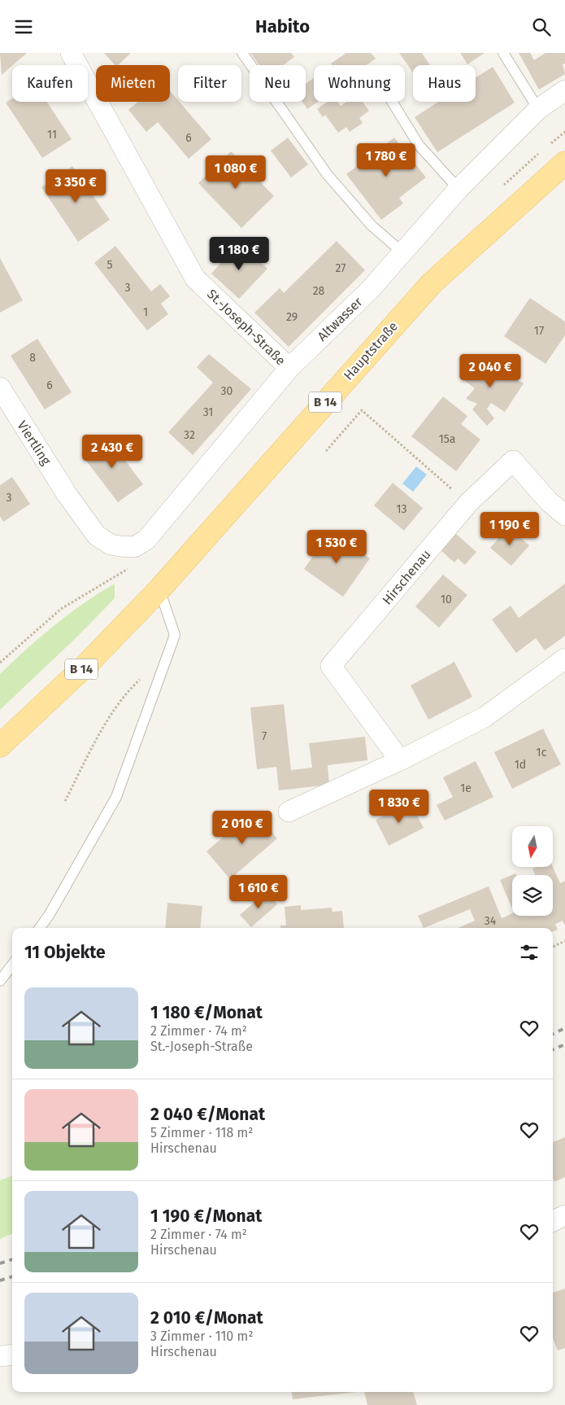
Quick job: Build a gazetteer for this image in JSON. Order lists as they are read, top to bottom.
{
  "streets": {
    "main road": ["Hauptstraße", "B 14"],
    "street": [
      "Altwasser",
      "St.-Joseph-Straße",
      "Viertling",
      "Hirschenau"
    ]
  },
  "crossings": [
    ["Altwasser", "St.-Joseph-Straße"],
    ["Altwasser", "Viertling"],
    ["Hauptstraße", "B 14"]
  ],
  "house_numbers": [
    "11",
    "6",
    "5",
    "27",
    "3",
    "28",
    "1",
    "29",
    "17",
    "8",
    "6",
    "30",
    "31",
    "32",
    "15a",
    "3",
    "13",
    "10",
    "7",
    "1c",
    "1d",
    "1e",
    "34"
  ],
  "north": "bottom",
  "page": {
    "header": "Habito",
    "chip": [
      "Kaufen",
      "Mieten",
      "Filter",
      "Neu",
      "Wohnung",
      "Haus"
    ],
    "price": [
      "1 780 €",
      "1 080 €",
      "3 350 €",
      "1 180 €",
      "2 040 €",
      "2 430 €",
      "1 190 €",
      "1 530 €",
      "1 830 €",
      "2 010 €",
      "1 610 €"
    ],
    "heading": "11 Objekte",
    "list": [
      {
        "name": "1 180 €/Monat",
        "note": "2 Zimmer · 74 m² · St.-Joseph-Straße"
      },
      {
        "name": "2 040 €/Monat",
        "note": "5 Zimmer · 118 m² · Hirschenau"
      },
      {
        "name": "1 190 €/Monat",
        "note": "2 Zimmer · 74 m² · Hirschenau"
      },
      {
        "name": "2 010 €/Monat",
        "note": "3 Zimmer · 110 m² · Hirschenau"
      }
    ]
  }
}
